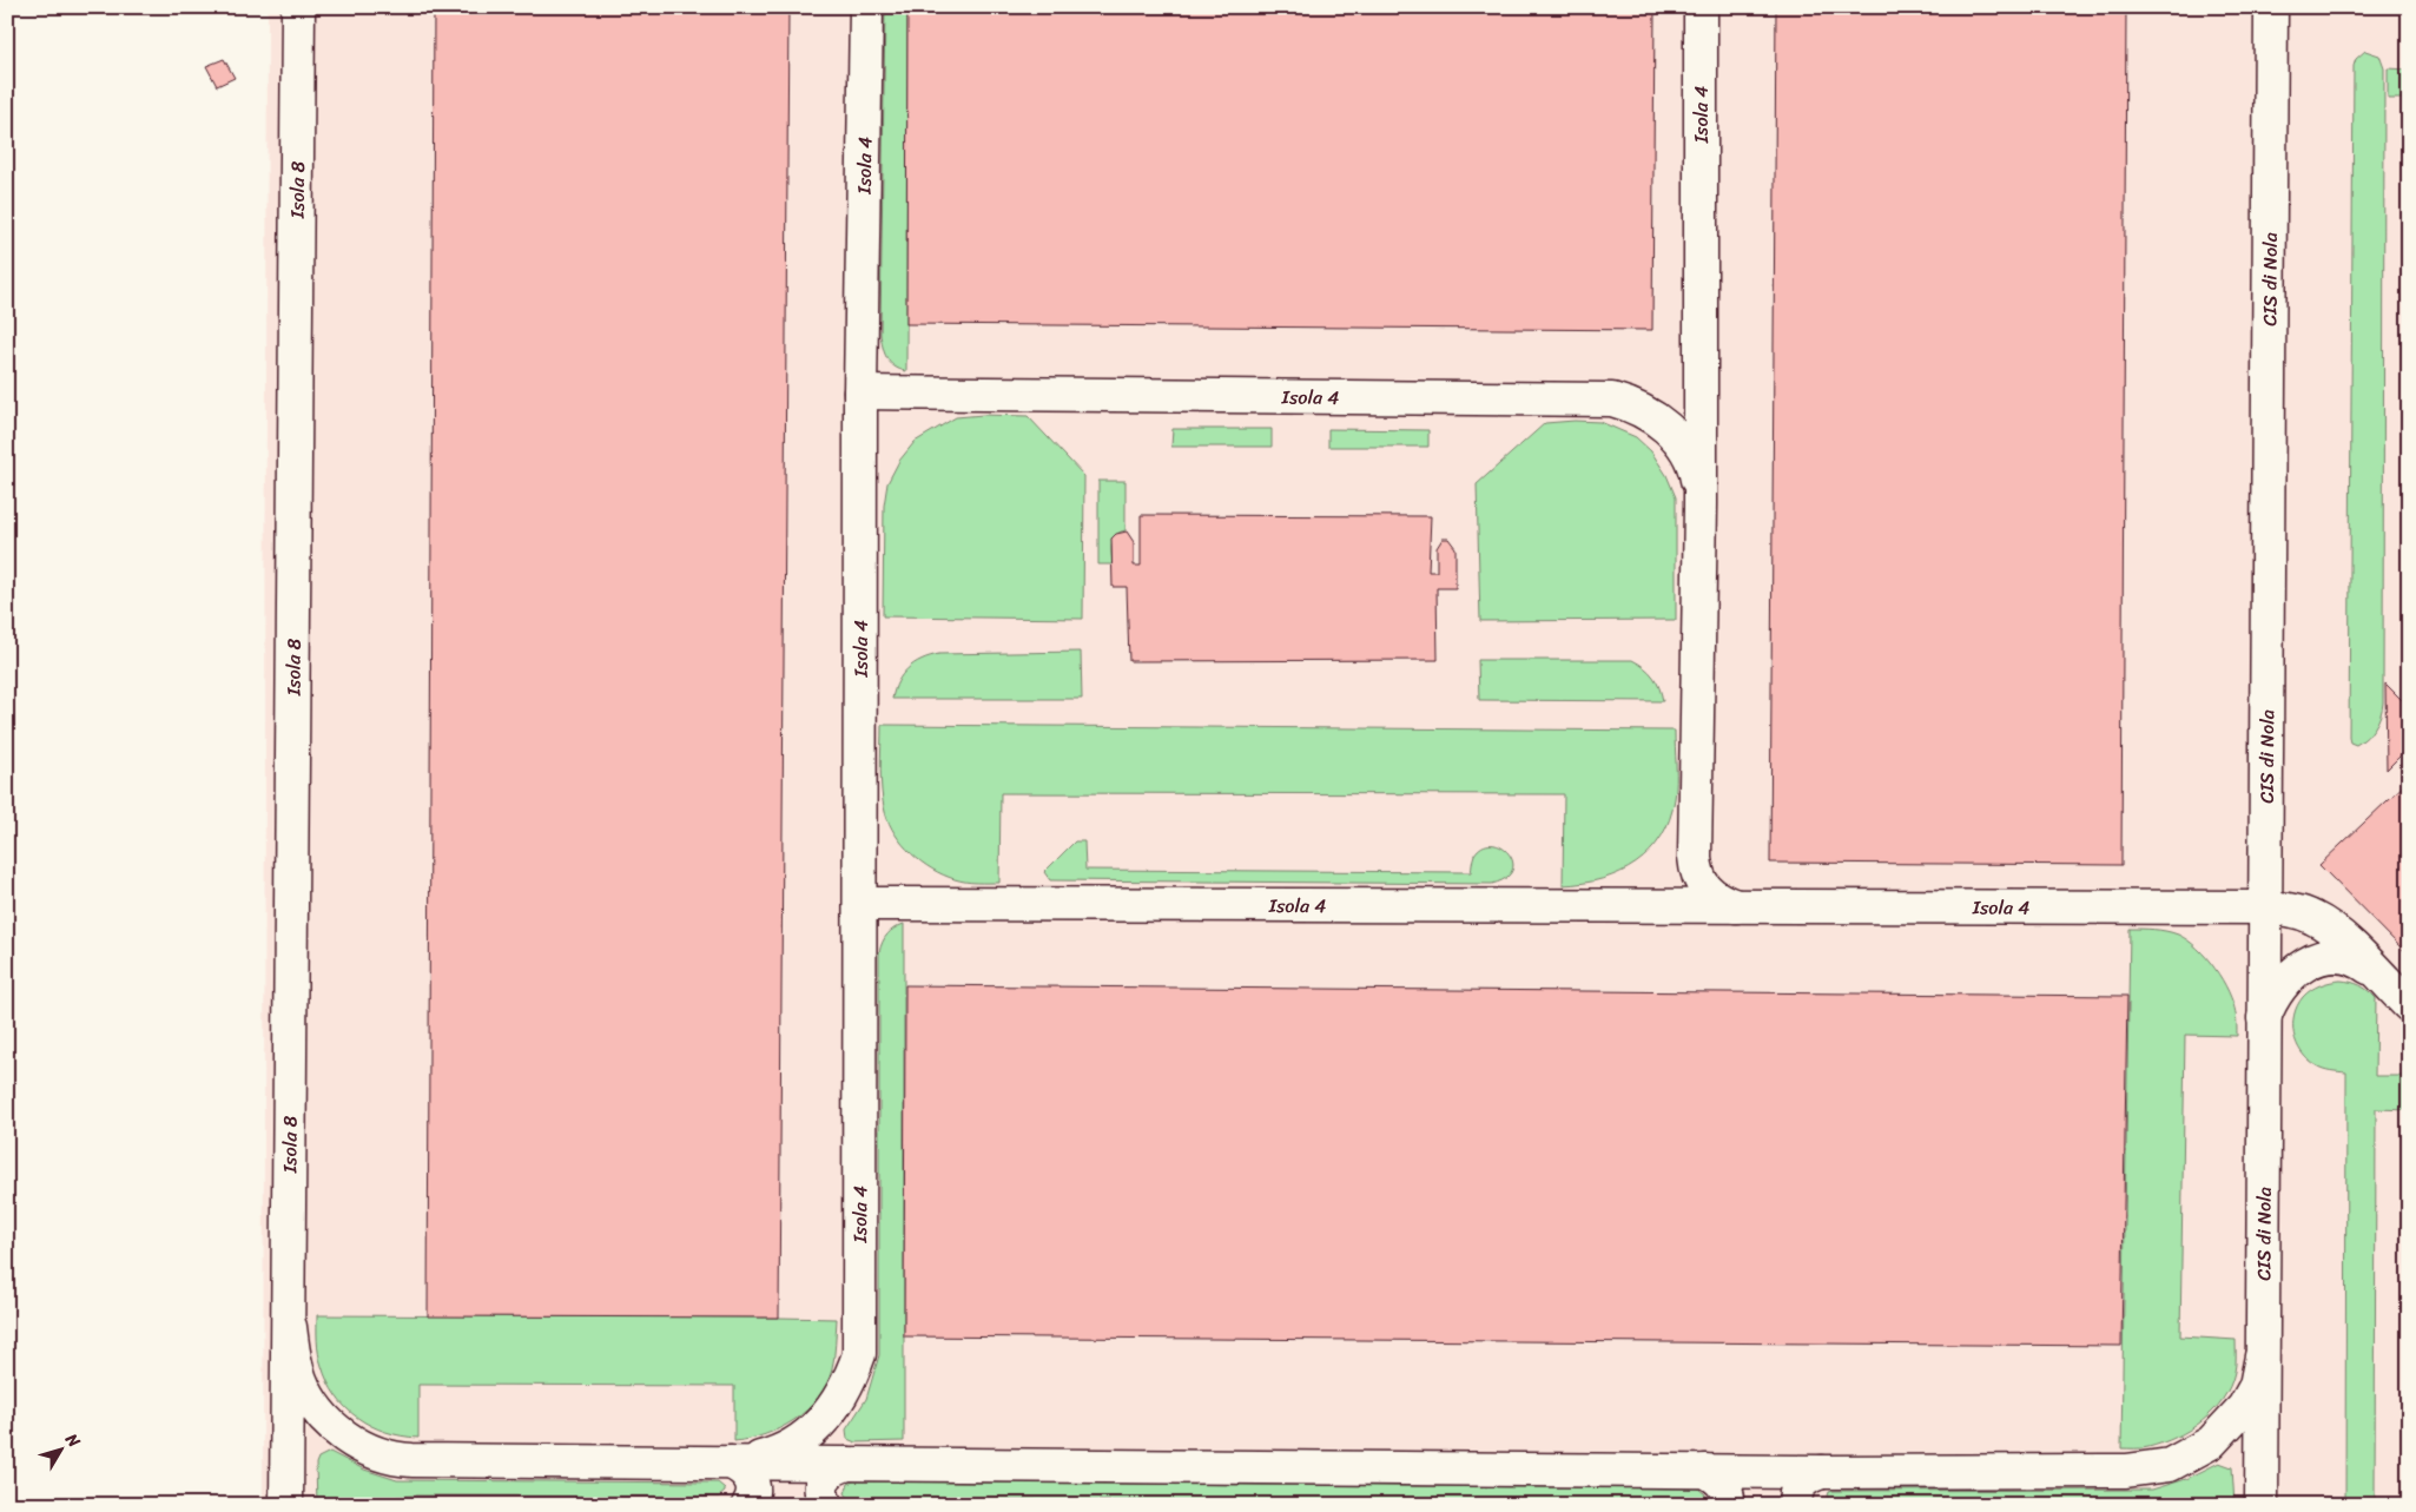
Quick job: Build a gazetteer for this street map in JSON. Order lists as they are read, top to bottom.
{
  "streets": {
    "street": ["Isola 4", "Isola 8", "CIS di Nola"]
  },
  "crossings": [
    ["Isola 4", "CIS di Nola"]
  ],
  "north": "top right"
}
